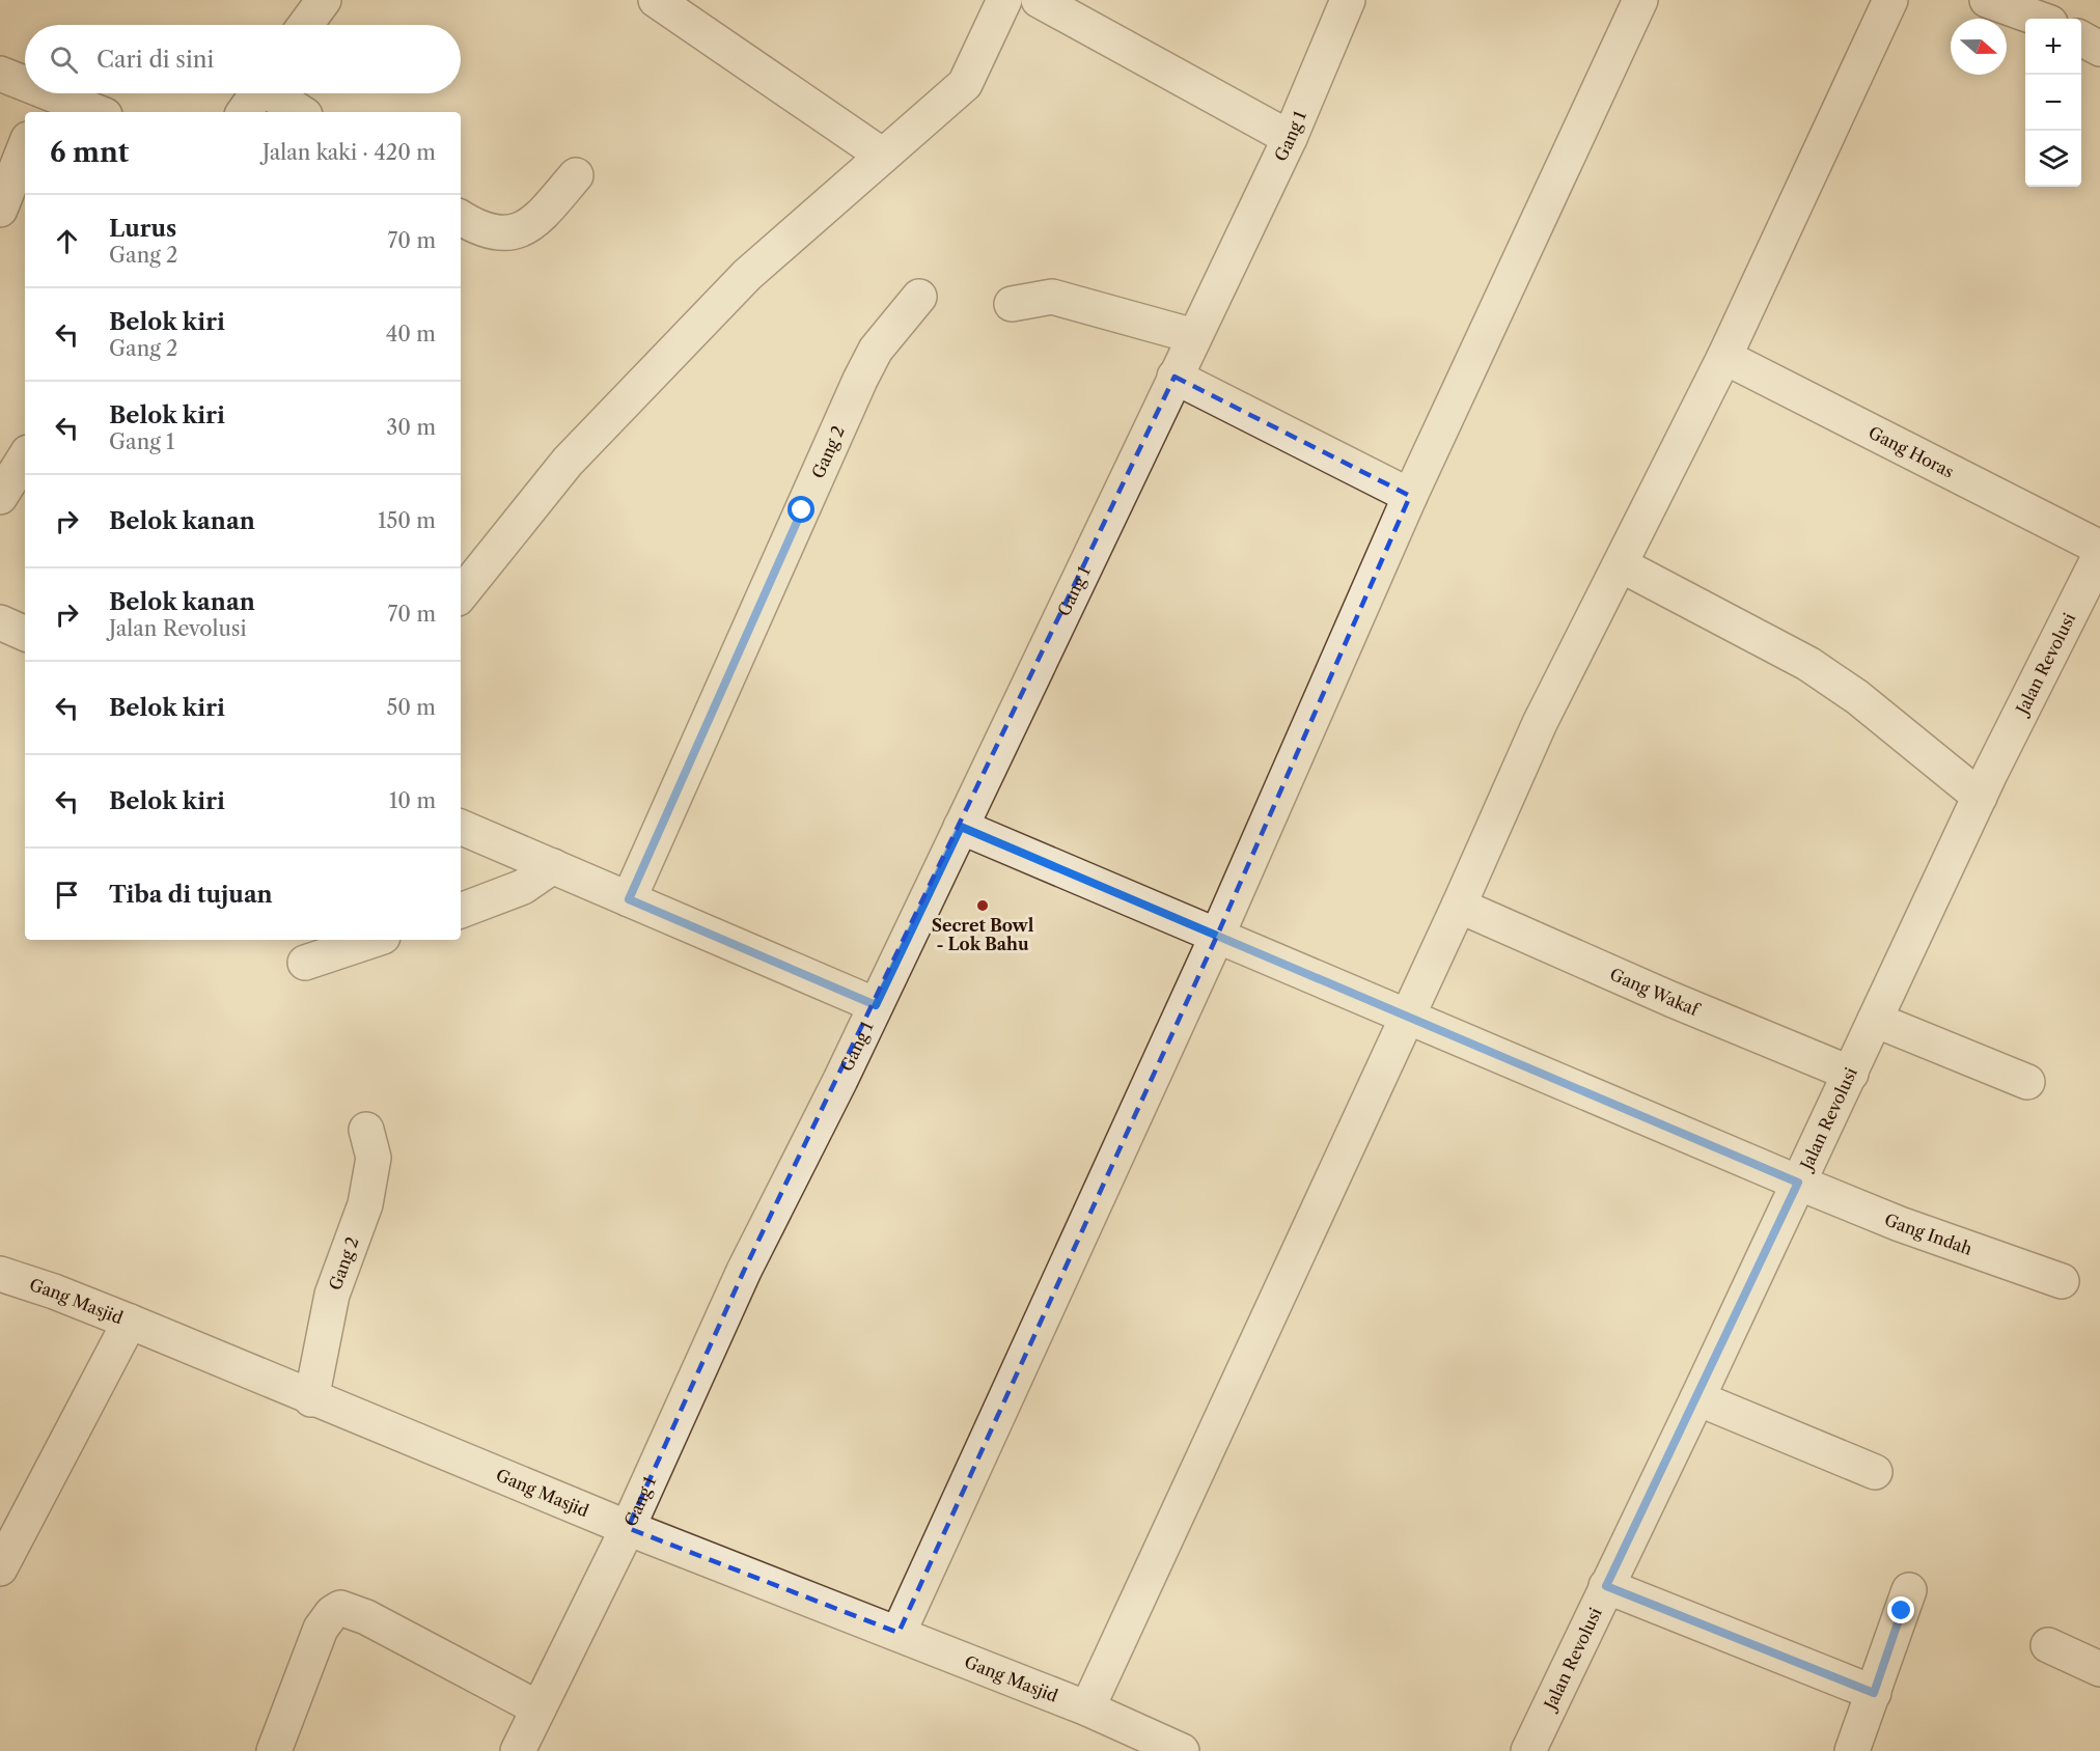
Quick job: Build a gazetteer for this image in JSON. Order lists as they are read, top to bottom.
{
  "streets": {
    "street": [
      "Gang 1",
      "Gang 2",
      "Gang Horas",
      "Jalan Revolusi",
      "Gang Wakaf",
      "Gang Indah",
      "Gang Masjid"
    ]
  },
  "crossings": [
    ["Gang 1", "Gang Indah"],
    ["Gang 1", "Gang Masjid"],
    ["Gang 2", "Gang Masjid"],
    ["Jalan Revolusi", "Gang Wakaf"],
    ["Jalan Revolusi", "Gang Indah"]
  ],
  "places": ["Secret Bowl - Lok Bahu"],
  "north": "right",
  "page": {
    "map_buttons": ["+", "−"],
    "search": "Cari di sini",
    "heading": ["6 mnt", "Jalan kaki · 420 m"],
    "list": [
      ["Lurus", "Gang 2", "70 m"],
      ["Belok kiri", "Gang 2", "40 m"],
      ["Belok kiri", "Gang 1", "30 m"],
      ["Belok kanan", "150 m"],
      ["Belok kanan", "Jalan Revolusi", "70 m"],
      ["Belok kiri", "50 m"],
      ["Belok kiri", "10 m"],
      "Tiba di tujuan"
    ]
  }
}
